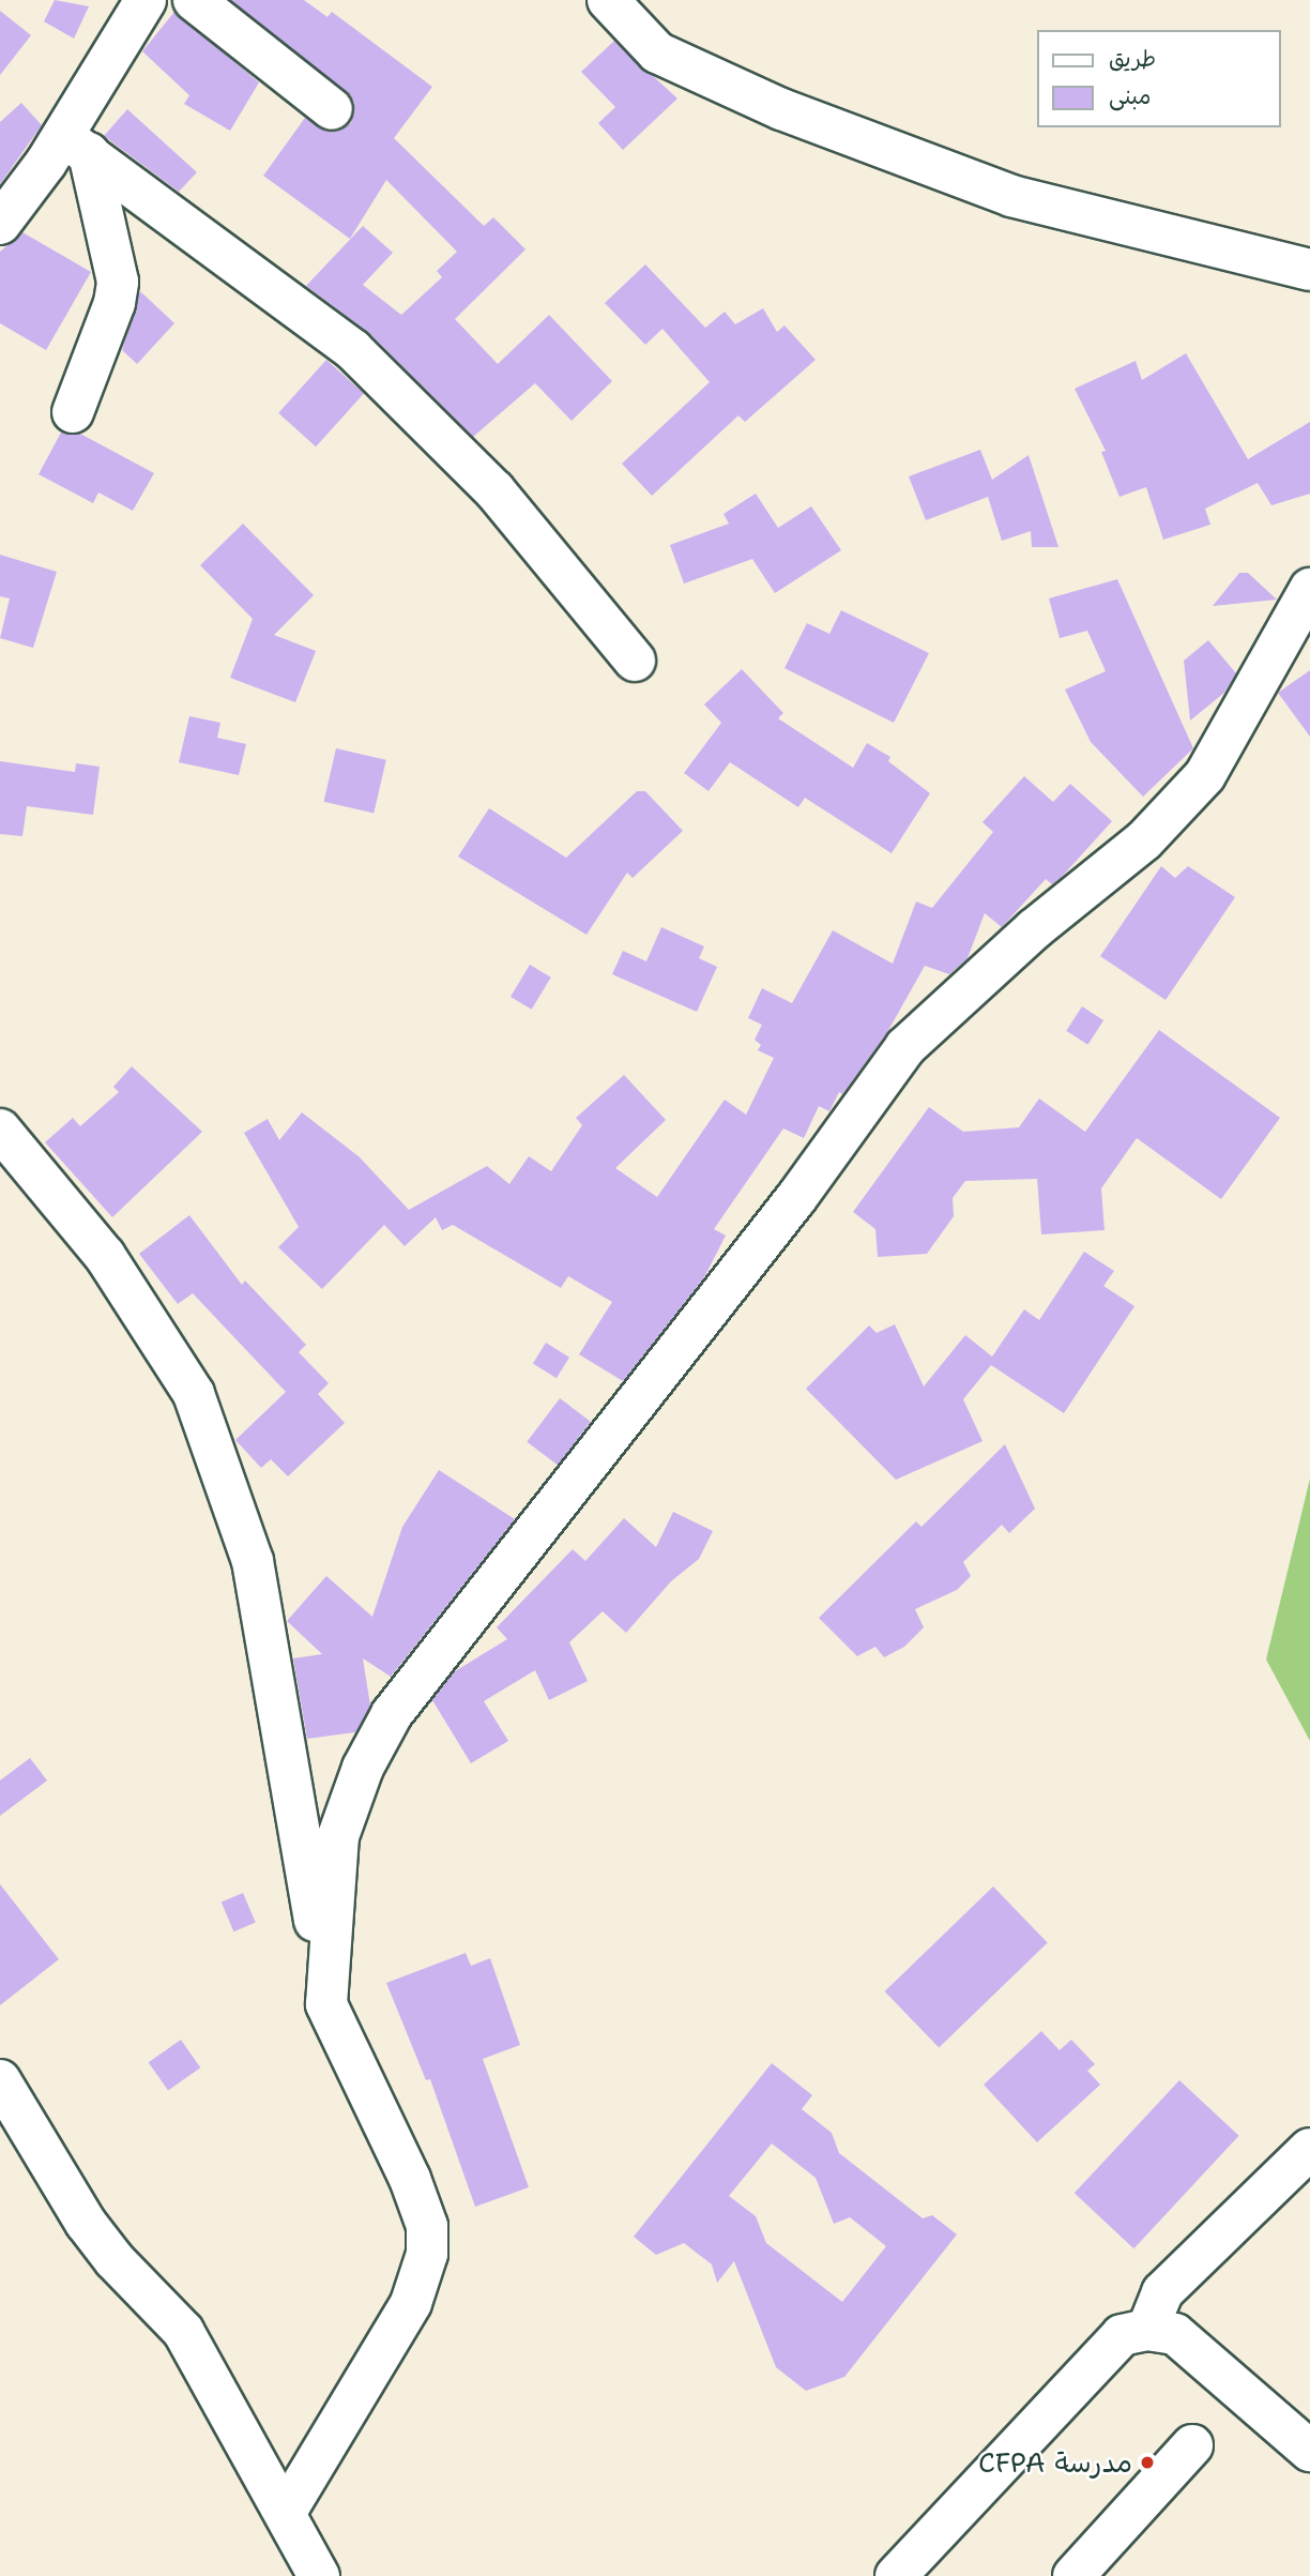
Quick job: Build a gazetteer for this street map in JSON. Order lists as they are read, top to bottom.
{
  "places": ["CFPA مدرسة"],
  "legend": ["طريق", "مبنى"]
}
